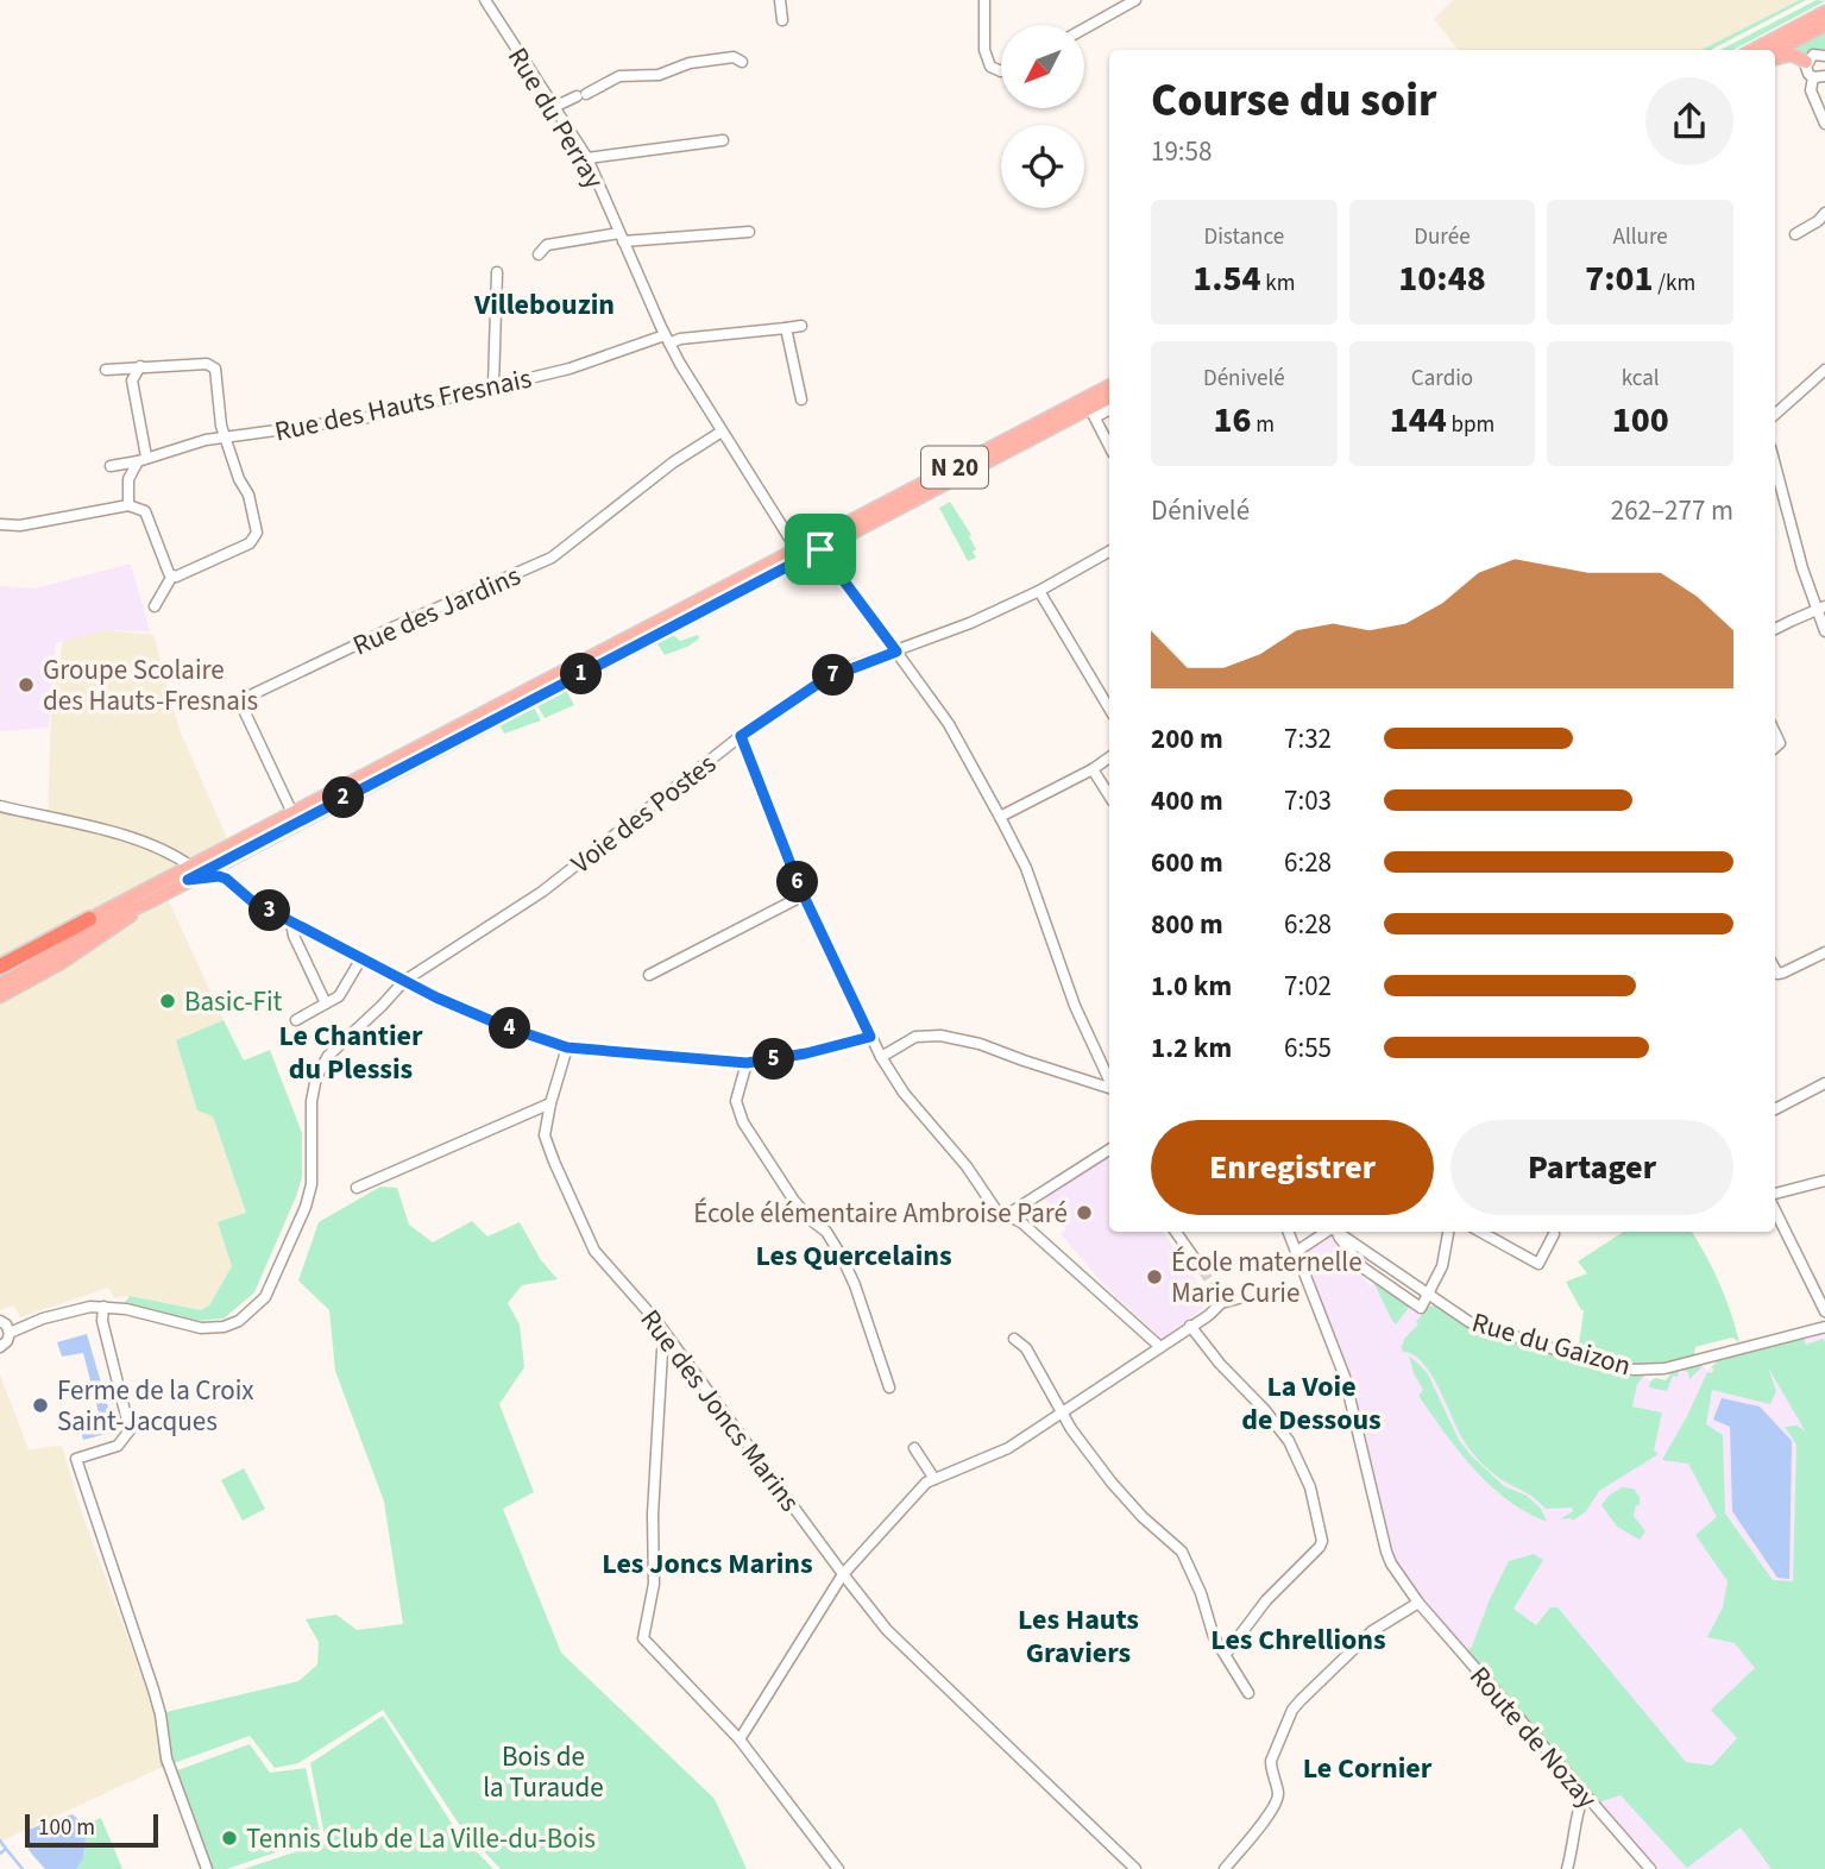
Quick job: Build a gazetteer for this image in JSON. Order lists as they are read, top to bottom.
{
  "streets": {
    "highway": ["N 20"],
    "street": [
      "Rue du Perray",
      "Rue des Hauts Fresnais",
      "Rue des Jardins",
      "Voie des Postes",
      "Rue du Gaizon",
      "Rue des Joncs Marins",
      "Route de Nozay"
    ]
  },
  "crossings": [
    ["Rue du Perray", "Rue des Hauts Fresnais"],
    ["Rue du Perray", "N 20"],
    ["Rue du Perray", "Rue des Jardins"],
    ["N 20", "Rue des Jardins"]
  ],
  "districts": [
    "Villebouzin",
    "Le Chantier du Plessis",
    "Les Quercelains",
    "La Voie de Dessous",
    "Les Joncs Marins",
    "Les Hauts Graviers",
    "Les Chrellions",
    "Le Cornier"
  ],
  "parks": ["Bois de la Turaude"],
  "places": [
    "Groupe Scolaire des Hauts-Fresnais",
    "Basic-Fit",
    "École élémentaire Ambroise Paré",
    "École maternelle Marie Curie",
    "Ferme de la Croix Saint-Jacques",
    "Tennis Club de La Ville-du-Bois"
  ],
  "scale_bar": "100 m",
  "north": "bottom left",
  "page": {
    "heading": ["Course du soir", "19:58"],
    "stats": [
      ["Distance", "1.54 km"],
      ["Durée", "10:48"],
      ["Allure", "7:01 /km"],
      ["Dénivelé", "16 m"],
      ["Cardio", "144 bpm"],
      ["kcal", "100"]
    ],
    "chart": ["Dénivelé", "262–277 m"],
    "pins": [
      "1",
      "7",
      "2",
      "6",
      "3",
      "4",
      "5"
    ],
    "list": [
      {
        "name": "200 m",
        "note": "7:32"
      },
      {
        "name": "400 m",
        "note": "7:03"
      },
      {
        "name": "600 m",
        "note": "6:28"
      },
      {
        "name": "800 m",
        "note": "6:28"
      },
      {
        "name": "1.0 km",
        "note": "7:02"
      },
      {
        "name": "1.2 km",
        "note": "6:55"
      }
    ],
    "buttons": ["Enregistrer", "Partager"],
    "scale": "100 m"
  }
}
